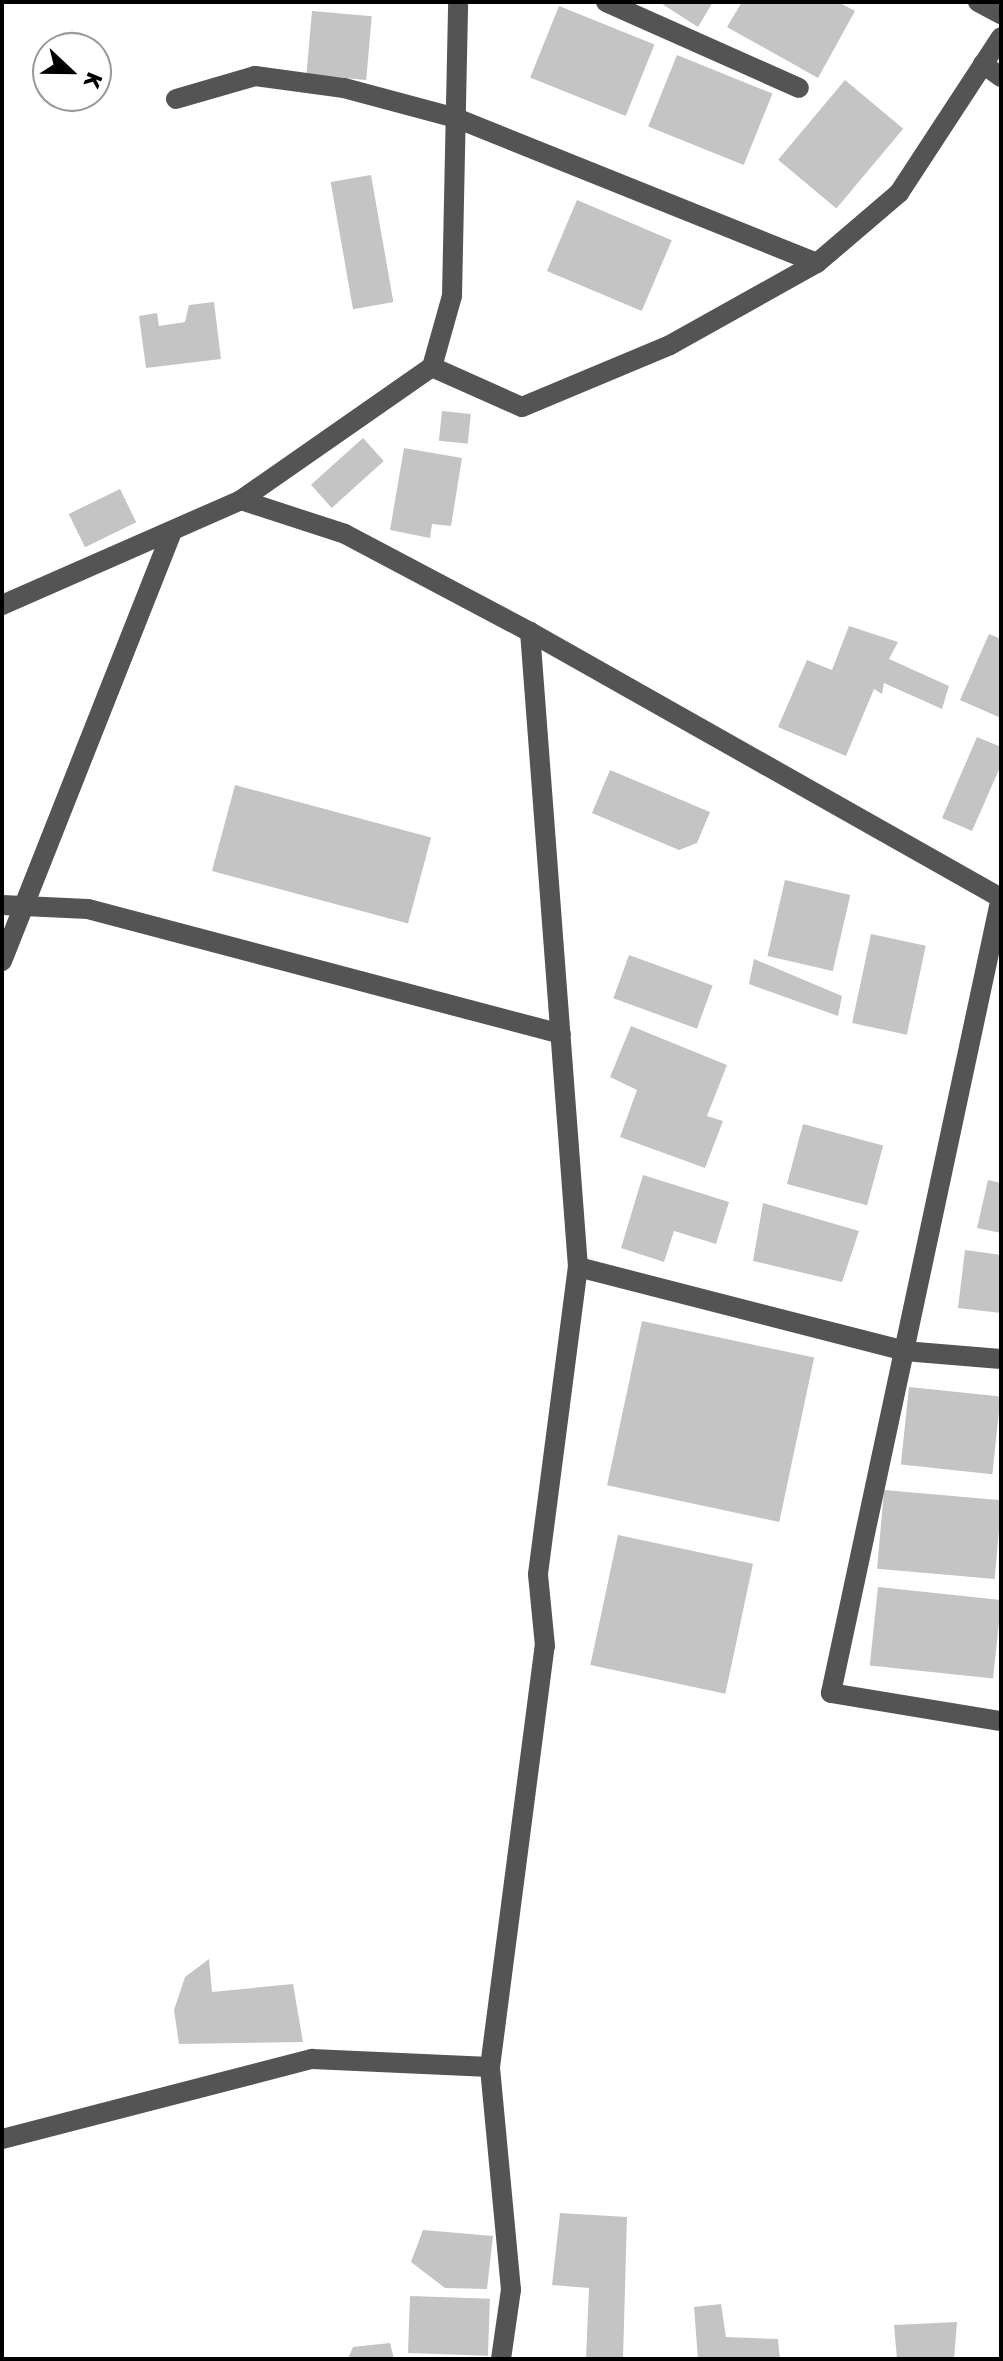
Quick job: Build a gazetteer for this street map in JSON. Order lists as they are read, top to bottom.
{
  "north": "right"
}
